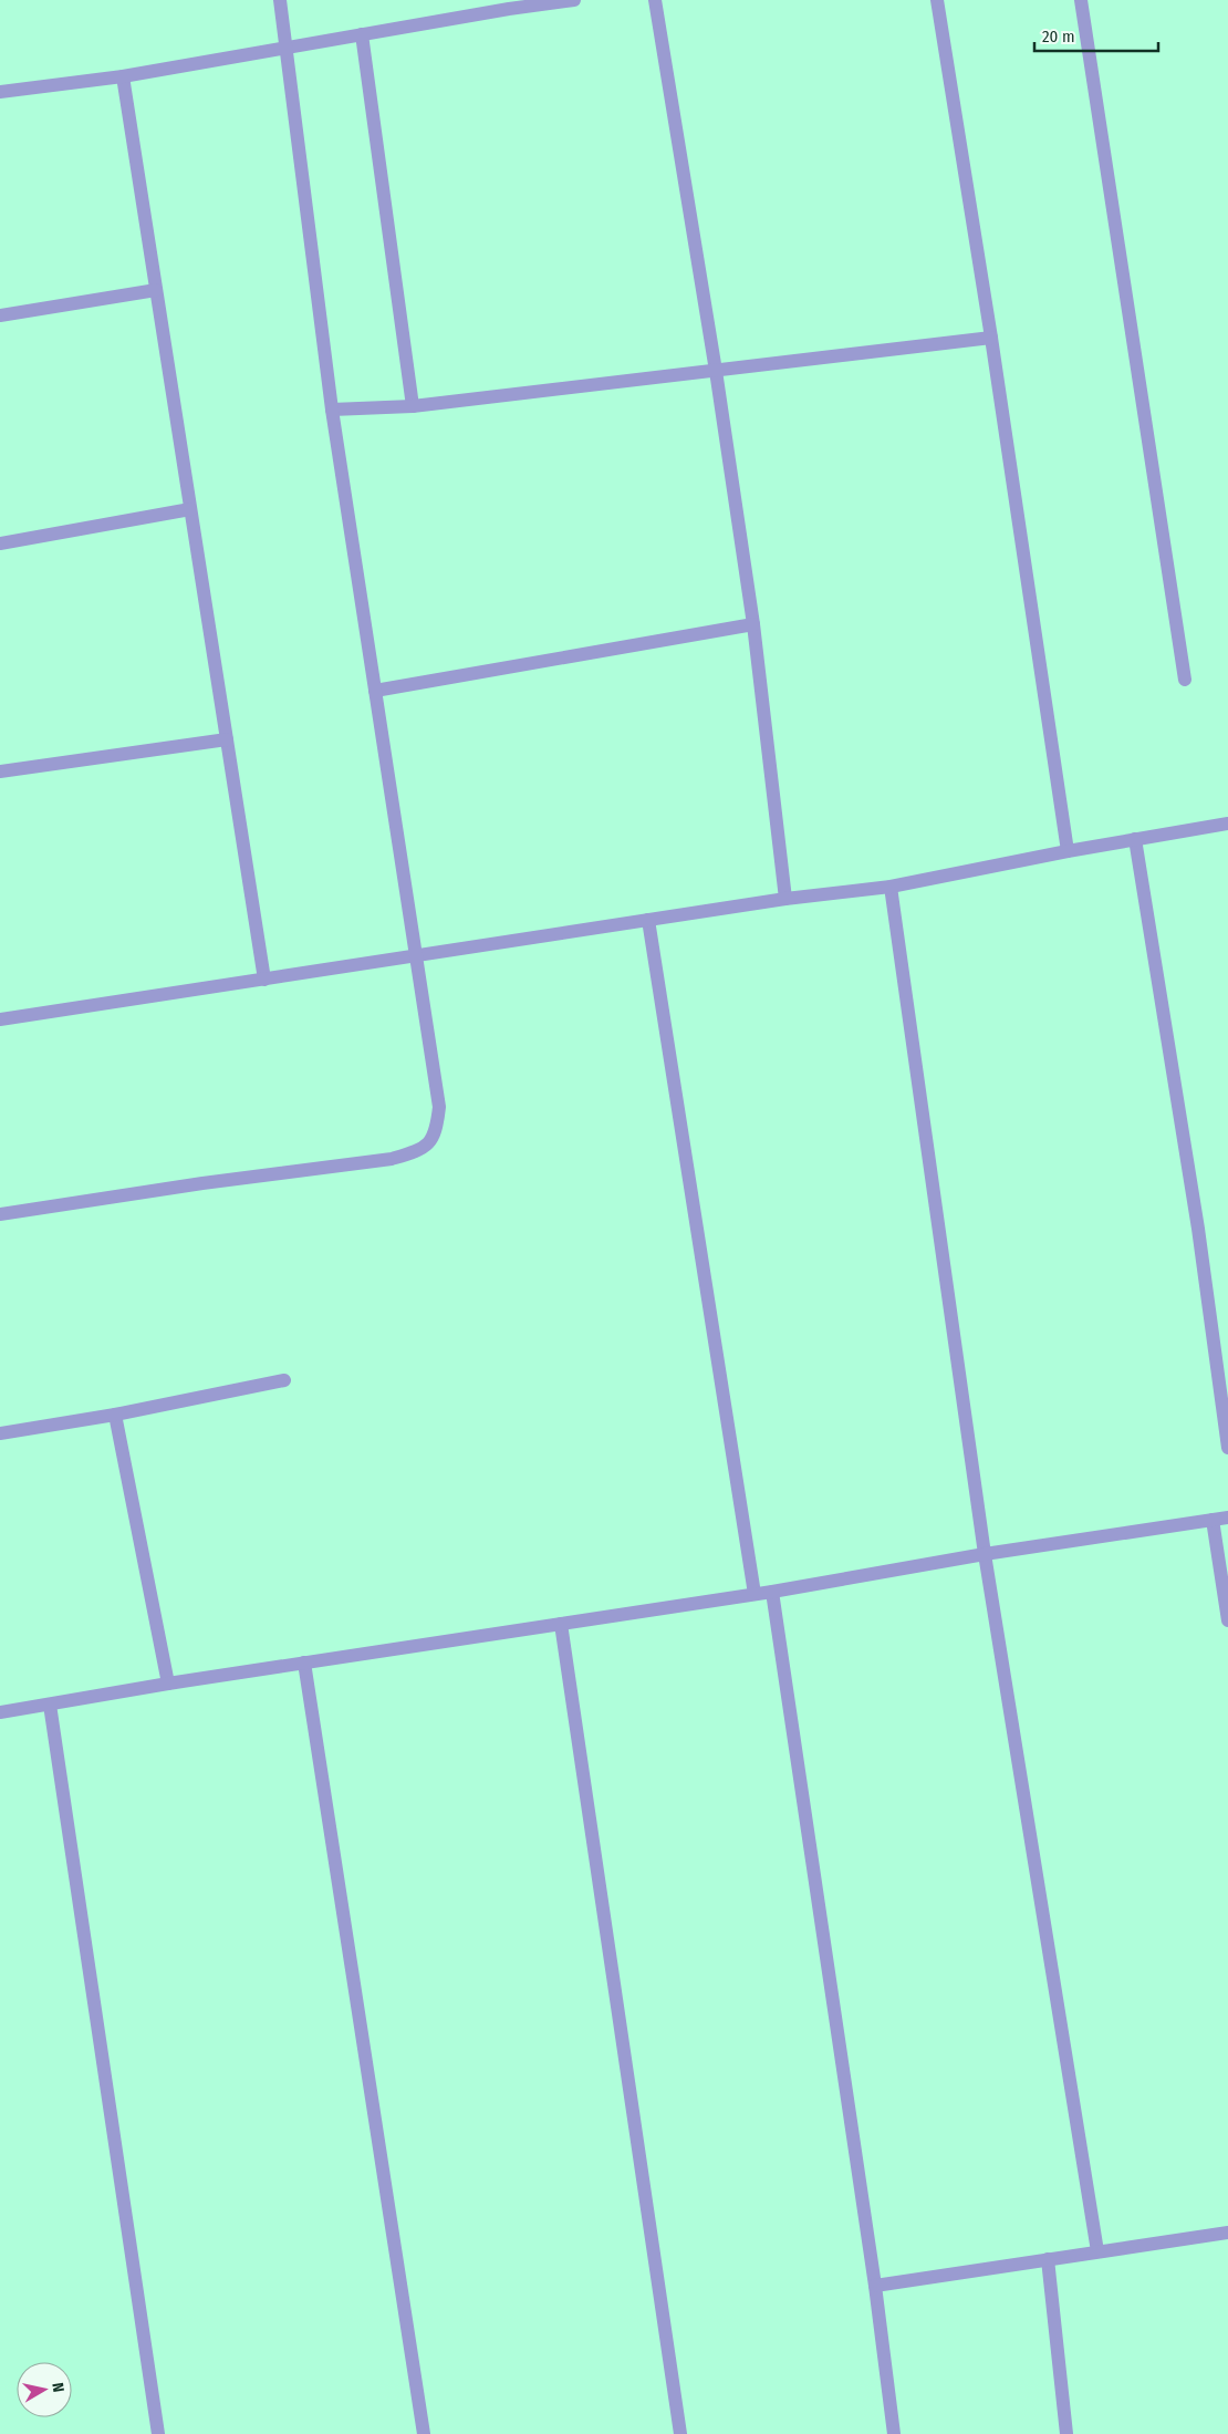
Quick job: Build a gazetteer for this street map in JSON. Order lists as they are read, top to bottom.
{
  "scale_bar": "20 m",
  "north": "right"
}
